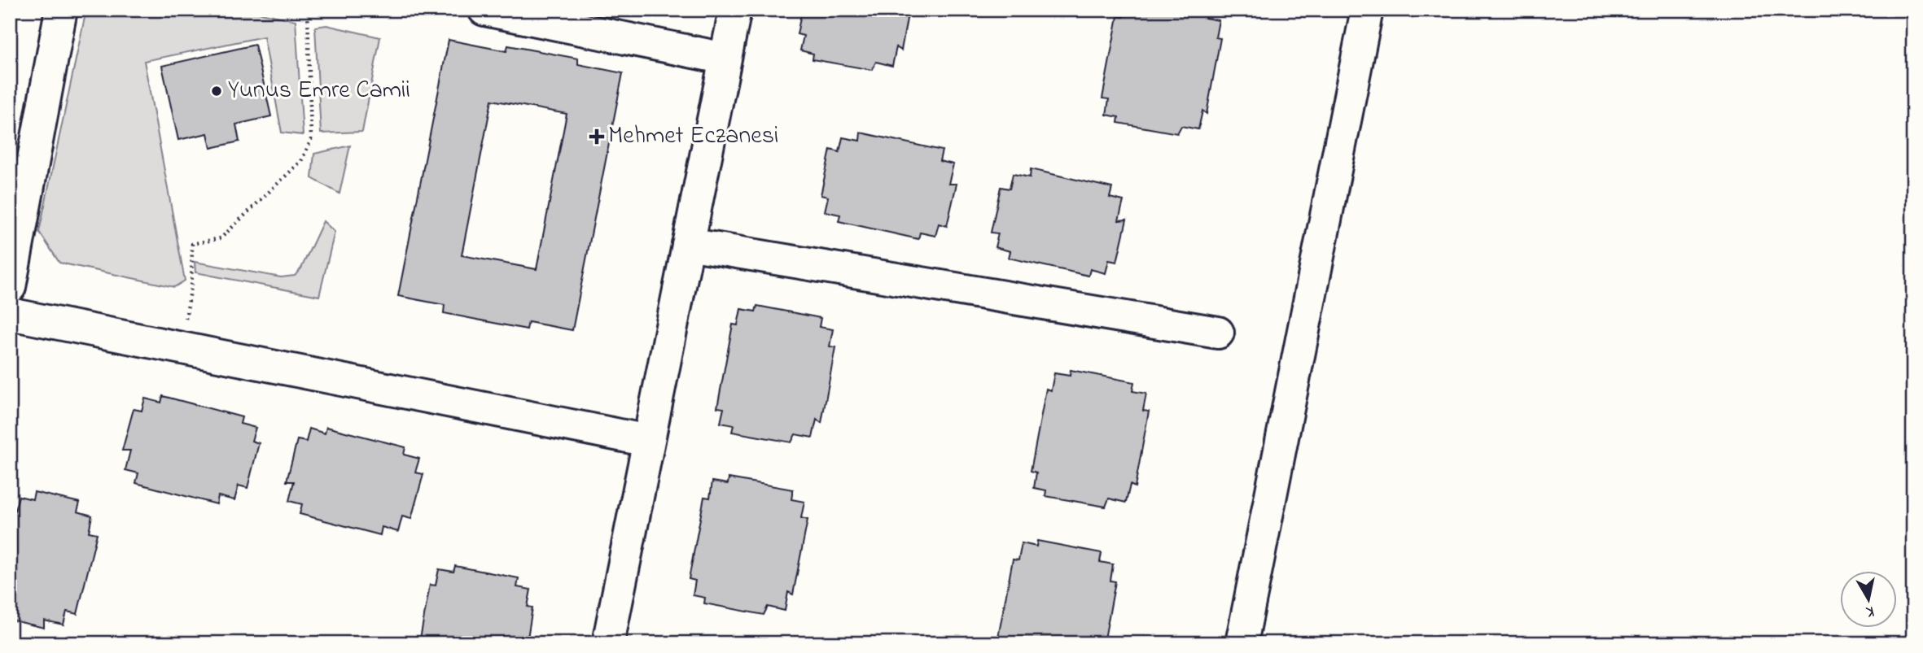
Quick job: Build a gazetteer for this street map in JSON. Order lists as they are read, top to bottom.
{
  "places": {
    "other": ["Yunus Emre Camii"],
    "health": ["Mehmet Eczanesi"]
  },
  "north": "bottom"
}
